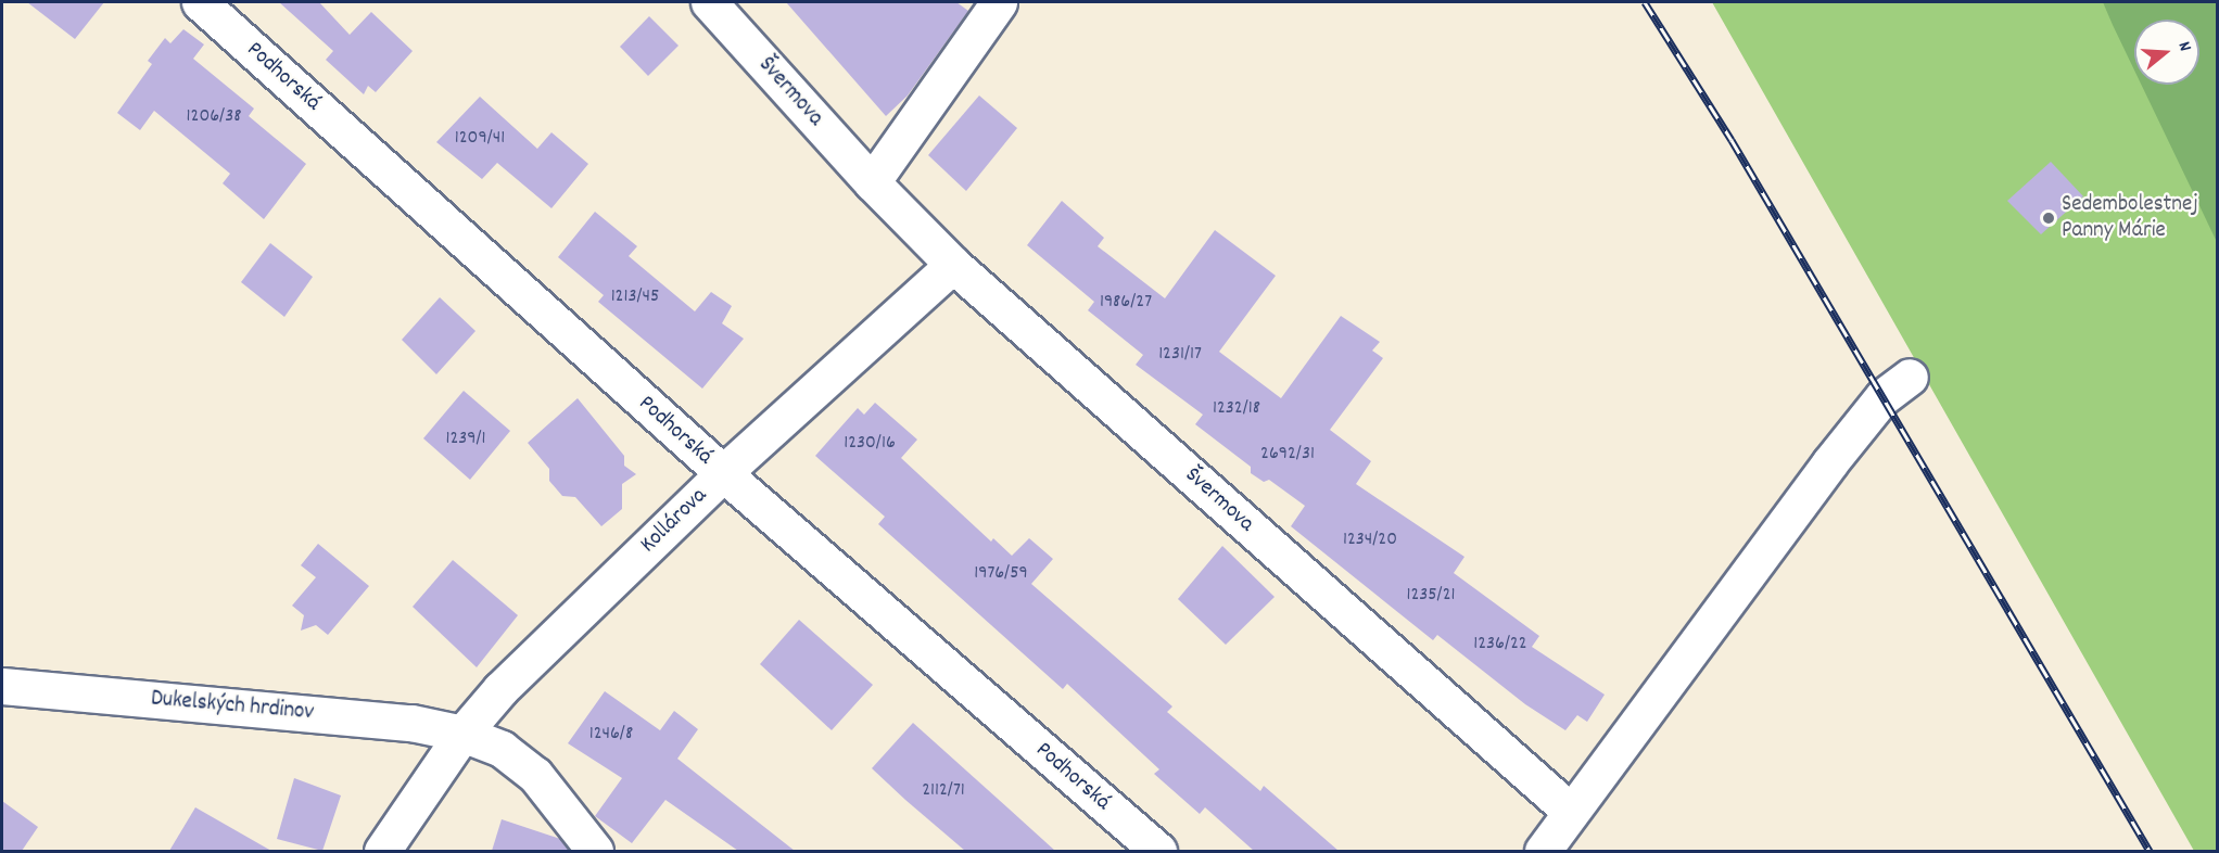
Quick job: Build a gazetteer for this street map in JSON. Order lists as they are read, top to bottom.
{
  "streets": {
    "street": [
      "Podhorská",
      "Švermova",
      "Kollárova",
      "Dukelských hrdinov"
    ]
  },
  "crossings": [
    ["Podhorská", "Kollárova"],
    ["Švermova", "Kollárova"],
    ["Kollárova", "Dukelských hrdinov"]
  ],
  "places": ["Sedembolestnej Panny Márie"],
  "house_numbers": [
    "1206/38",
    "1209/41",
    "1213/45",
    "1986/27",
    "1231/17",
    "1232/18",
    "1239/1",
    "1230/16",
    "2692/31",
    "1234/20",
    "1976/59",
    "1235/21",
    "1236/22",
    "1246/8",
    "2112/71"
  ],
  "north": "right"
}
